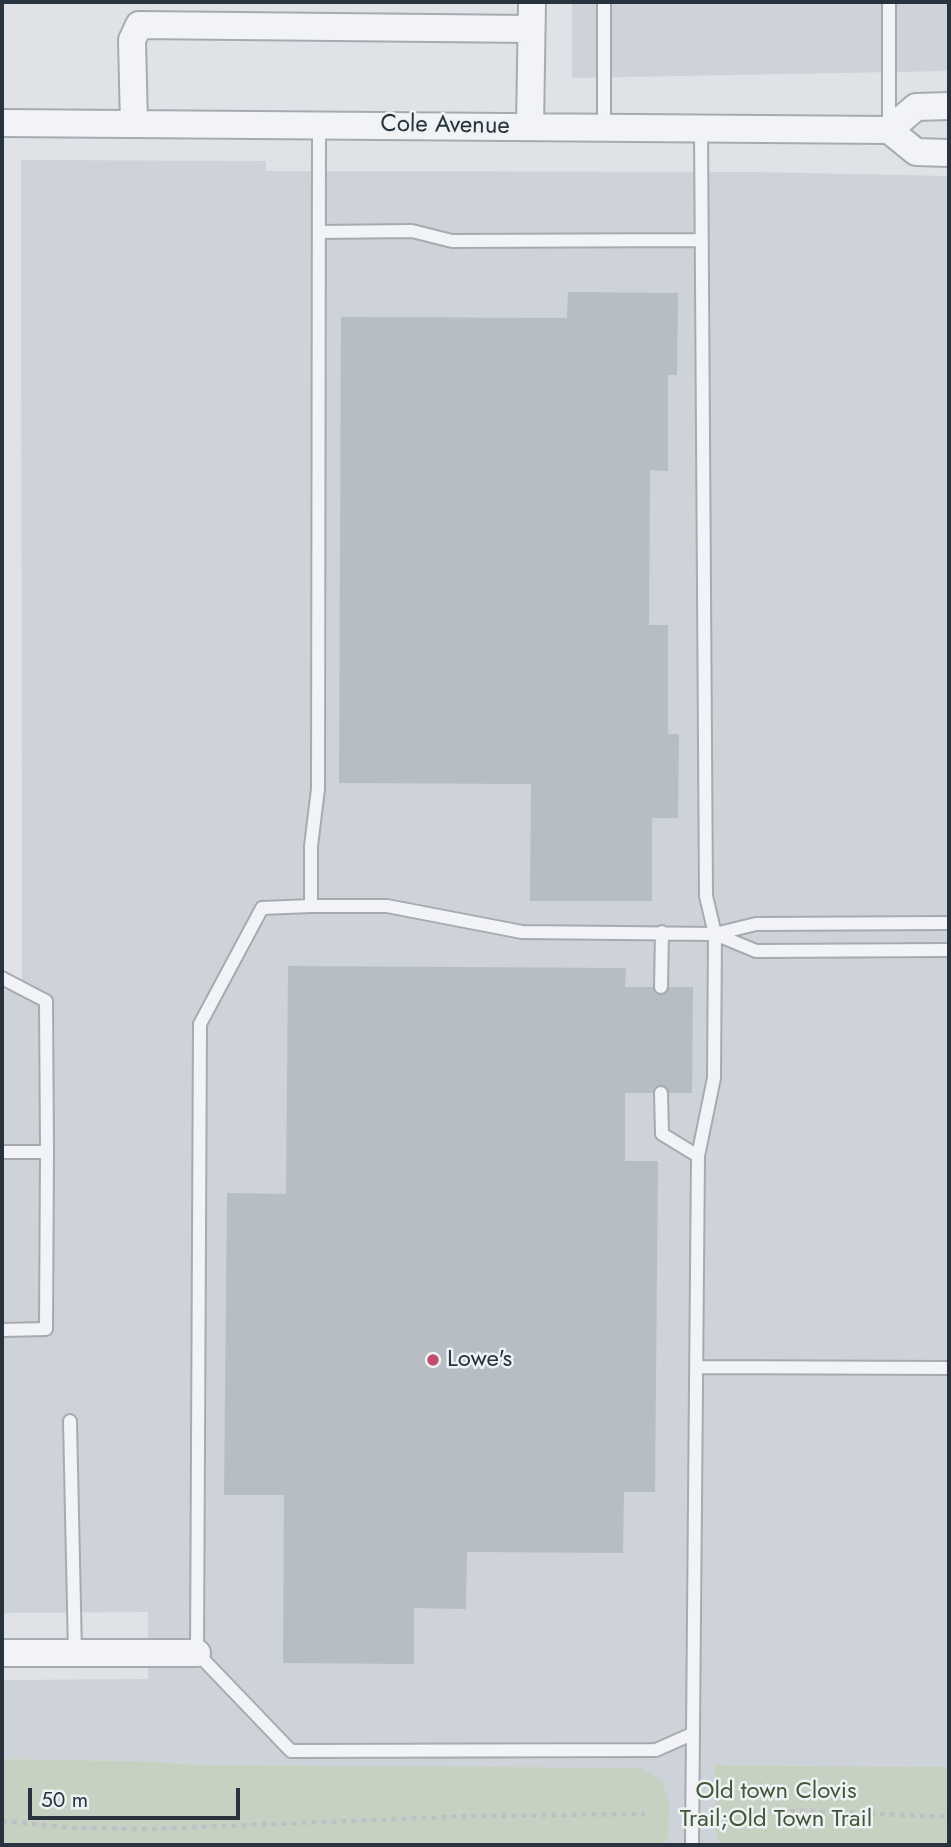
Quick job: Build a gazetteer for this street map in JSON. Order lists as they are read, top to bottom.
{
  "streets": {
    "street": ["Cole Avenue"]
  },
  "parks": ["Old town Clovis Trail;Old Town Trail"],
  "places": ["Lowe's"],
  "scale_bar": "50 m"
}
